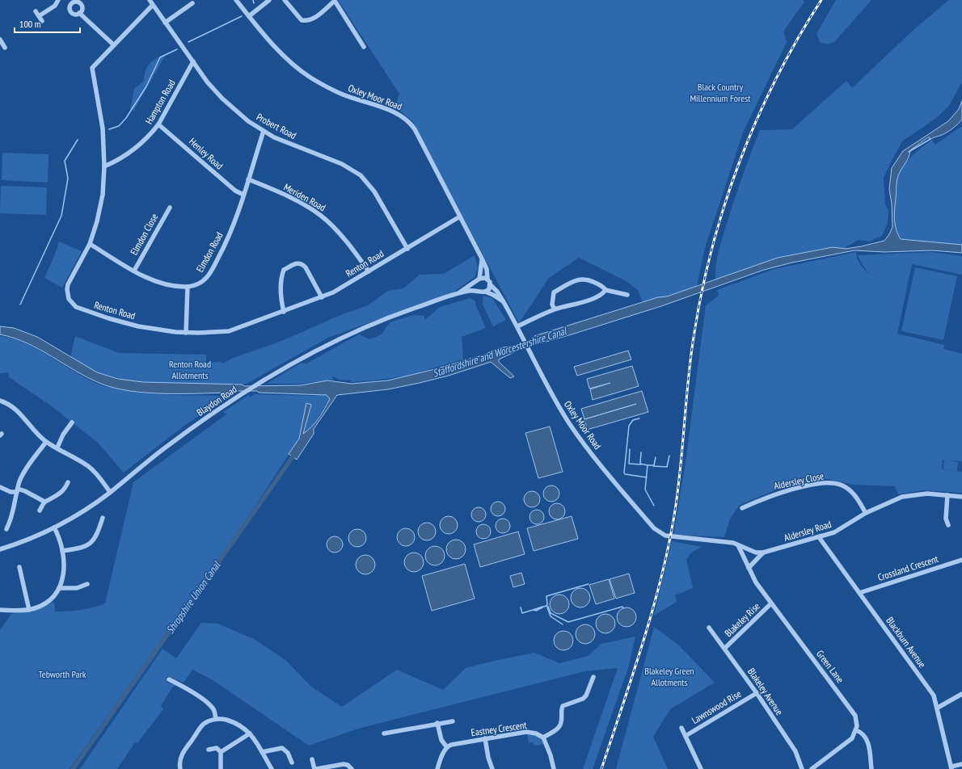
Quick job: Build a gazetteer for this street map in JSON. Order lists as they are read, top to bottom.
{
  "streets": {
    "street": [
      "Oxley Moor Road",
      "Hampton Road",
      "Probert Road",
      "Henley Road",
      "Meriden Road",
      "Elmdon Close",
      "Elmdon Road",
      "Renton Road",
      "Blaydon Road",
      "Aldersley Close",
      "Aldersley Road",
      "Crossland Crescent",
      "Blakeley Rise",
      "Blackburn Avenue",
      "Green Lane",
      "Blakeley Avenue",
      "Lawnswood Rise",
      "Eastney Crescent"
    ]
  },
  "crossings": [
    ["Oxley Moor Road", "Renton Road"],
    ["Oxley Moor Road", "Blaydon Road"],
    ["Oxley Moor Road", "Aldersley Road"],
    ["Hampton Road", "Probert Road"],
    ["Hampton Road", "Henley Road"],
    ["Hampton Road", "Renton Road"],
    ["Probert Road", "Elmdon Road"],
    ["Probert Road", "Renton Road"],
    ["Henley Road", "Elmdon Road"],
    ["Meriden Road", "Elmdon Road"],
    ["Meriden Road", "Renton Road"],
    ["Aldersley Close", "Aldersley Road"],
    ["Aldersley Road", "Blackburn Avenue"],
    ["Aldersley Road", "Green Lane"],
    ["Crossland Crescent", "Blackburn Avenue"],
    ["Blakeley Rise", "Green Lane"],
    ["Blakeley Rise", "Blakeley Avenue"],
    ["Blakeley Avenue", "Lawnswood Rise"]
  ],
  "water": ["Staffordshire and Worcestershire Canal", "Shropshire Union Canal"],
  "parks": [
    "Black Country Millennium Forest",
    "Renton Road Allotments",
    "Blakeley Green Allotments",
    "Tebworth Park"
  ],
  "scale_bar": "100 m"
}
